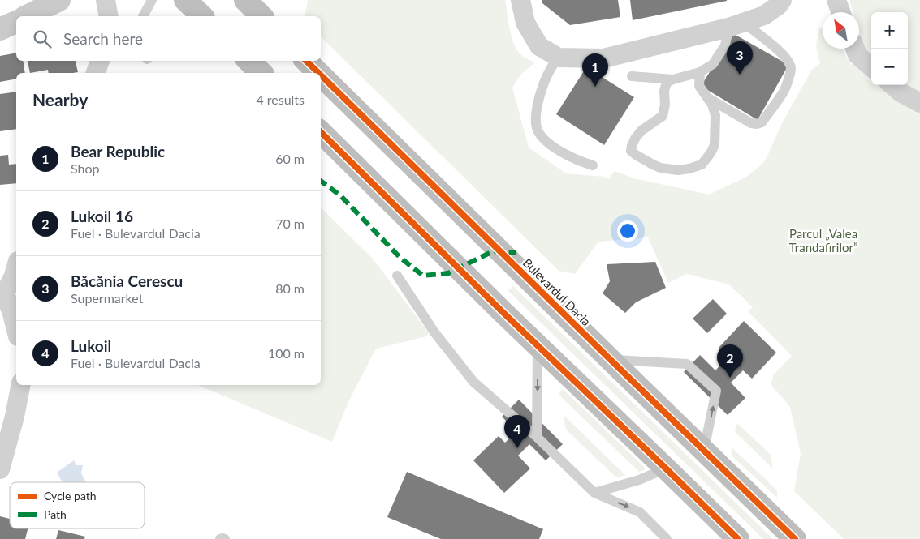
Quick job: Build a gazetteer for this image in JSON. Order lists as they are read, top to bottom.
{
  "streets": {
    "highway": ["Bulevardul Dacia"]
  },
  "parks": ["Parcul „Valea Trandafirilor”"],
  "legend": ["Cycle path", "Path"],
  "north": "top left",
  "page": {
    "map_buttons": ["+", "−"],
    "search": "Search here",
    "pins": [
      "3",
      "1",
      "2",
      "4"
    ],
    "heading": ["Nearby", "4 results"],
    "list": [
      {
        "mark": "1",
        "name": "Bear Republic",
        "note": "Shop",
        "value": "60 m"
      },
      {
        "mark": "2",
        "name": "Lukoil 16",
        "note": "Fuel · Bulevardul Dacia",
        "value": "70 m"
      },
      {
        "mark": "3",
        "name": "Băcănia Cerescu",
        "note": "Supermarket",
        "value": "80 m"
      },
      {
        "mark": "4",
        "name": "Lukoil",
        "note": "Fuel · Bulevardul Dacia",
        "value": "100 m"
      }
    ]
  }
}
